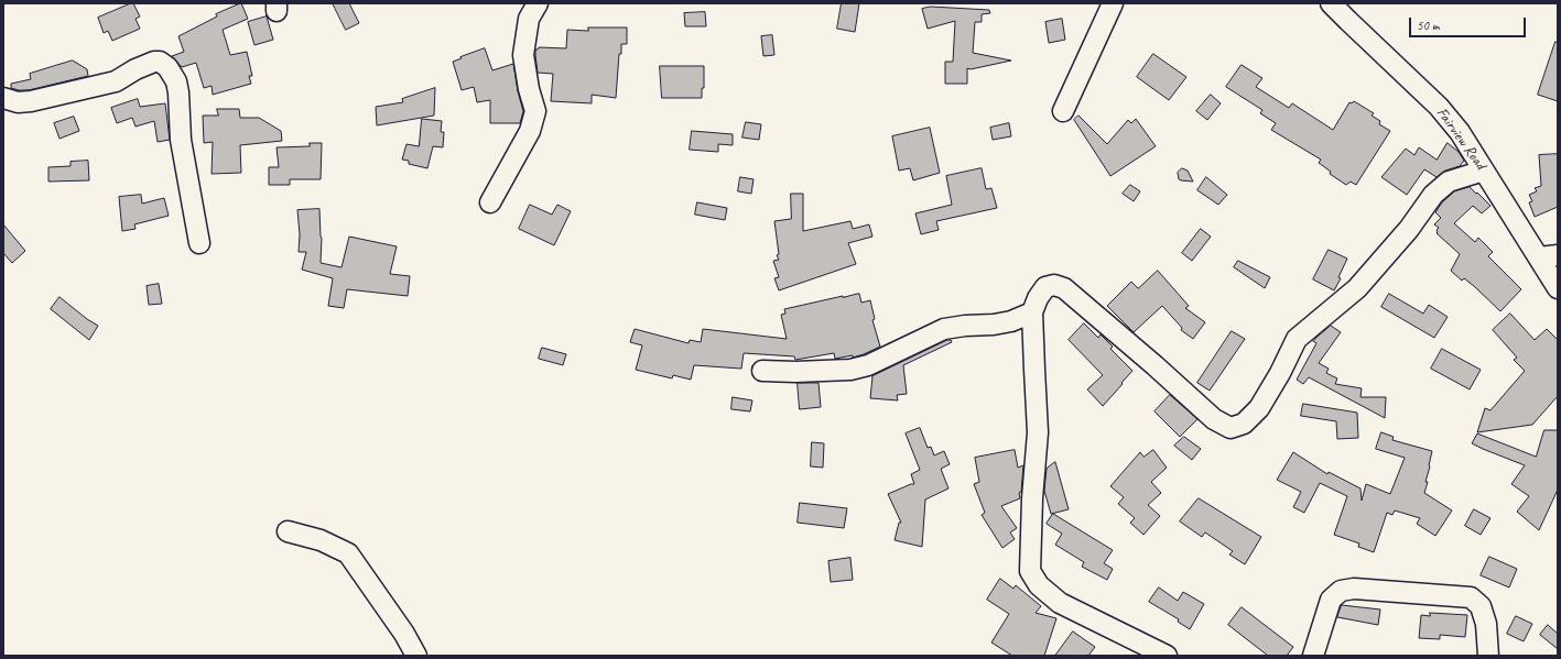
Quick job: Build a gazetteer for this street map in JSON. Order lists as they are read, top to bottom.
{
  "streets": {
    "street": ["Fairview Road"]
  },
  "scale_bar": "50 m"
}
